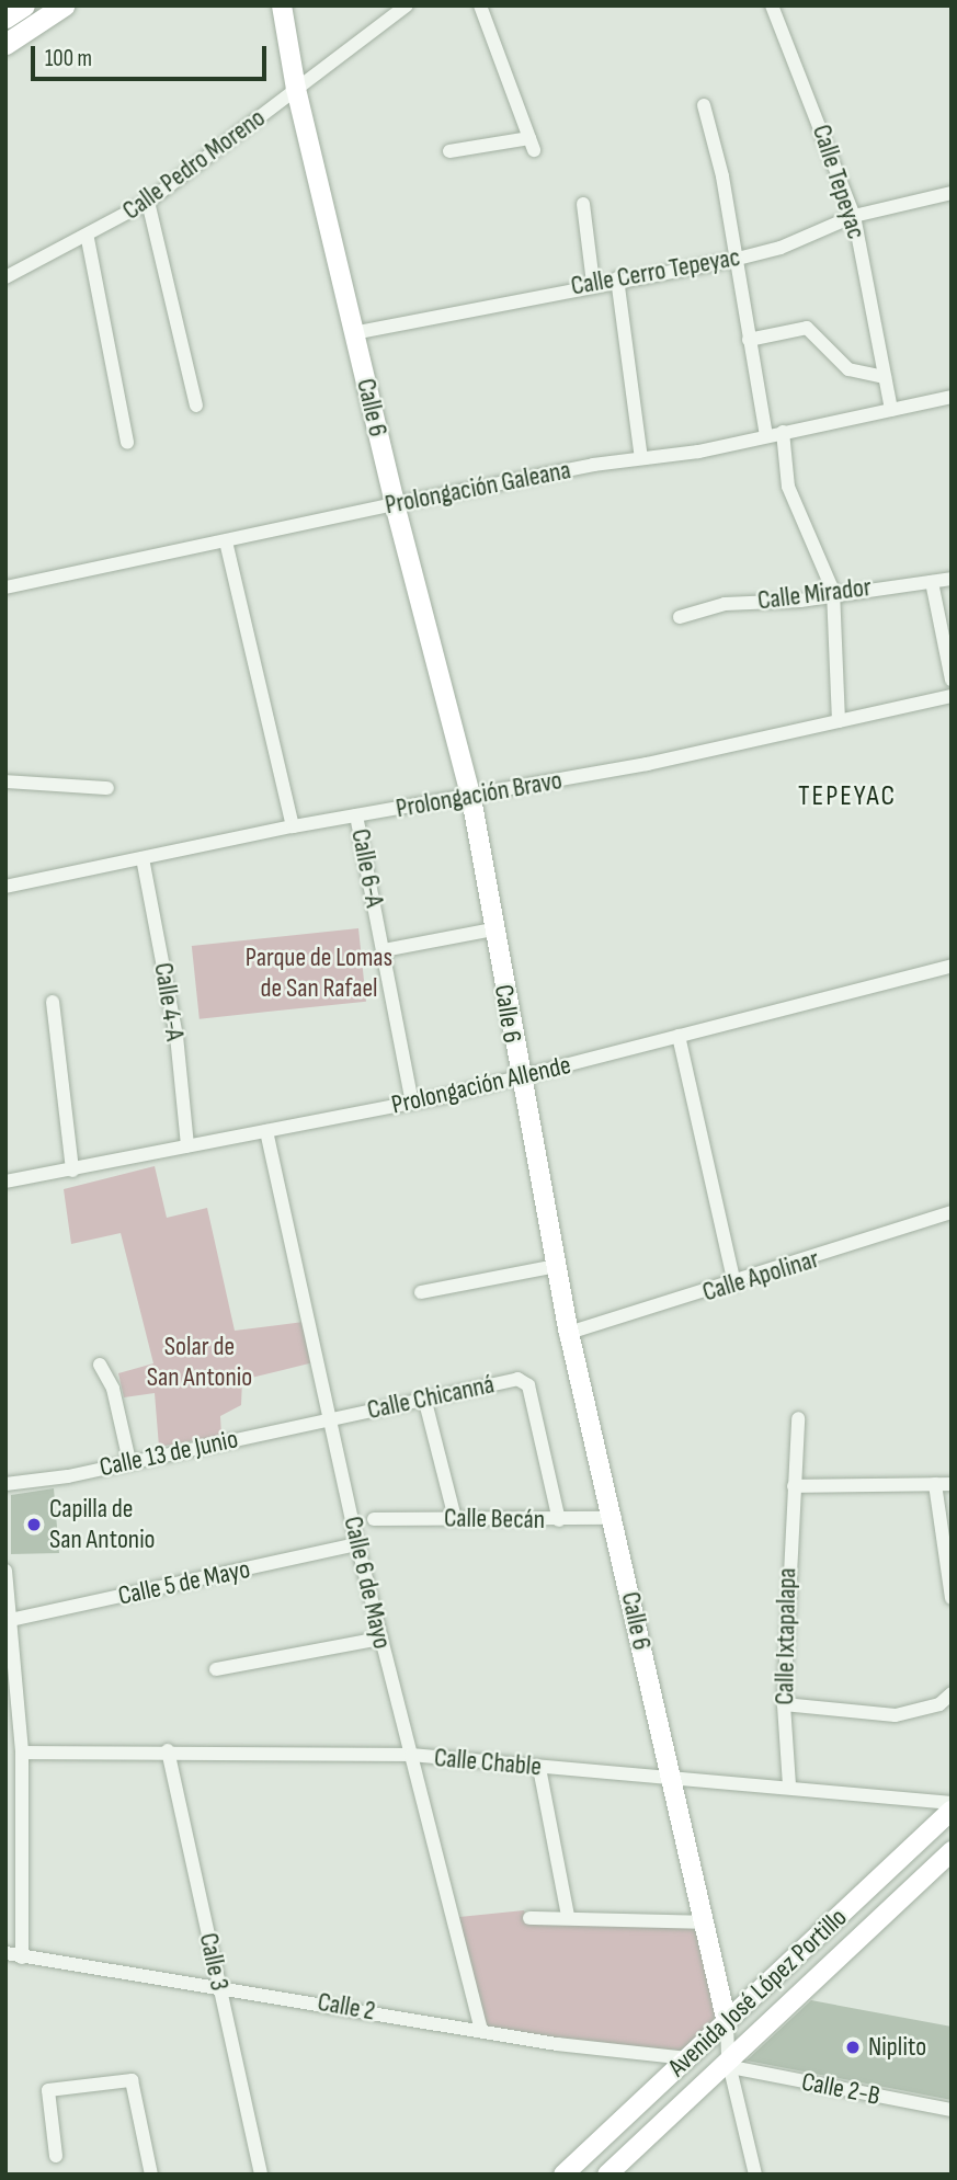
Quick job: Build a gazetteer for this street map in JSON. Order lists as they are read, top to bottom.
{
  "streets": {
    "street": [
      "Calle Pedro Moreno",
      "Calle Tepeyac",
      "Calle Cerro Tepeyac",
      "Calle 6",
      "Prolongación Galeana",
      "Calle Mirador",
      "Prolongación Bravo",
      "Calle 6-A",
      "Calle 4-A",
      "Prolongación Allende",
      "Calle Apolinar",
      "Calle Chicanná",
      "Calle 13 de Junio",
      "Calle Becán",
      "Calle 5 de Mayo",
      "Calle 6 de Mayo",
      "Calle Ixtapalapa",
      "Calle Chable",
      "Calle 3",
      "Avenida José López Portillo",
      "Calle 2",
      "Calle 2-B"
    ]
  },
  "crossings": [
    ["Calle Pedro Moreno", "Calle 6"],
    ["Calle Tepeyac", "Calle Cerro Tepeyac"],
    ["Calle Tepeyac", "Prolongación Galeana"],
    ["Calle Cerro Tepeyac", "Calle 6"],
    ["Calle 6", "Prolongación Galeana"],
    ["Calle 6", "Prolongación Bravo"],
    ["Calle 6", "Prolongación Allende"],
    ["Calle 6", "Calle Apolinar"],
    ["Calle 6", "Calle Becán"],
    ["Calle 6", "Calle Chable"],
    ["Calle 6", "Avenida José López Portillo"],
    ["Prolongación Bravo", "Calle 6-A"],
    ["Prolongación Bravo", "Calle 4-A"],
    ["Calle 6-A", "Prolongación Allende"],
    ["Calle 4-A", "Prolongación Allende"],
    ["Prolongación Allende", "Calle 6 de Mayo"],
    ["Calle Chicanná", "Calle 13 de Junio"],
    ["Calle Chicanná", "Calle Becán"],
    ["Calle Chicanná", "Calle 6 de Mayo"],
    ["Calle 13 de Junio", "Calle 6 de Mayo"],
    ["Calle 5 de Mayo", "Calle 6 de Mayo"],
    ["Calle 6 de Mayo", "Calle Chable"],
    ["Calle 6 de Mayo", "Calle 2"],
    ["Calle Ixtapalapa", "Calle Chable"],
    ["Calle Chable", "Calle 3"],
    ["Calle 3", "Calle 2"],
    ["Avenida José López Portillo", "Calle 2"],
    ["Avenida José López Portillo", "Calle 2-B"]
  ],
  "districts": ["TEPEYAC"],
  "parks": ["Parque de Lomas de San Rafael", "Solar de San Antonio"],
  "places": ["Capilla de San Antonio", "Niplito"],
  "scale_bar": "100 m"
}
